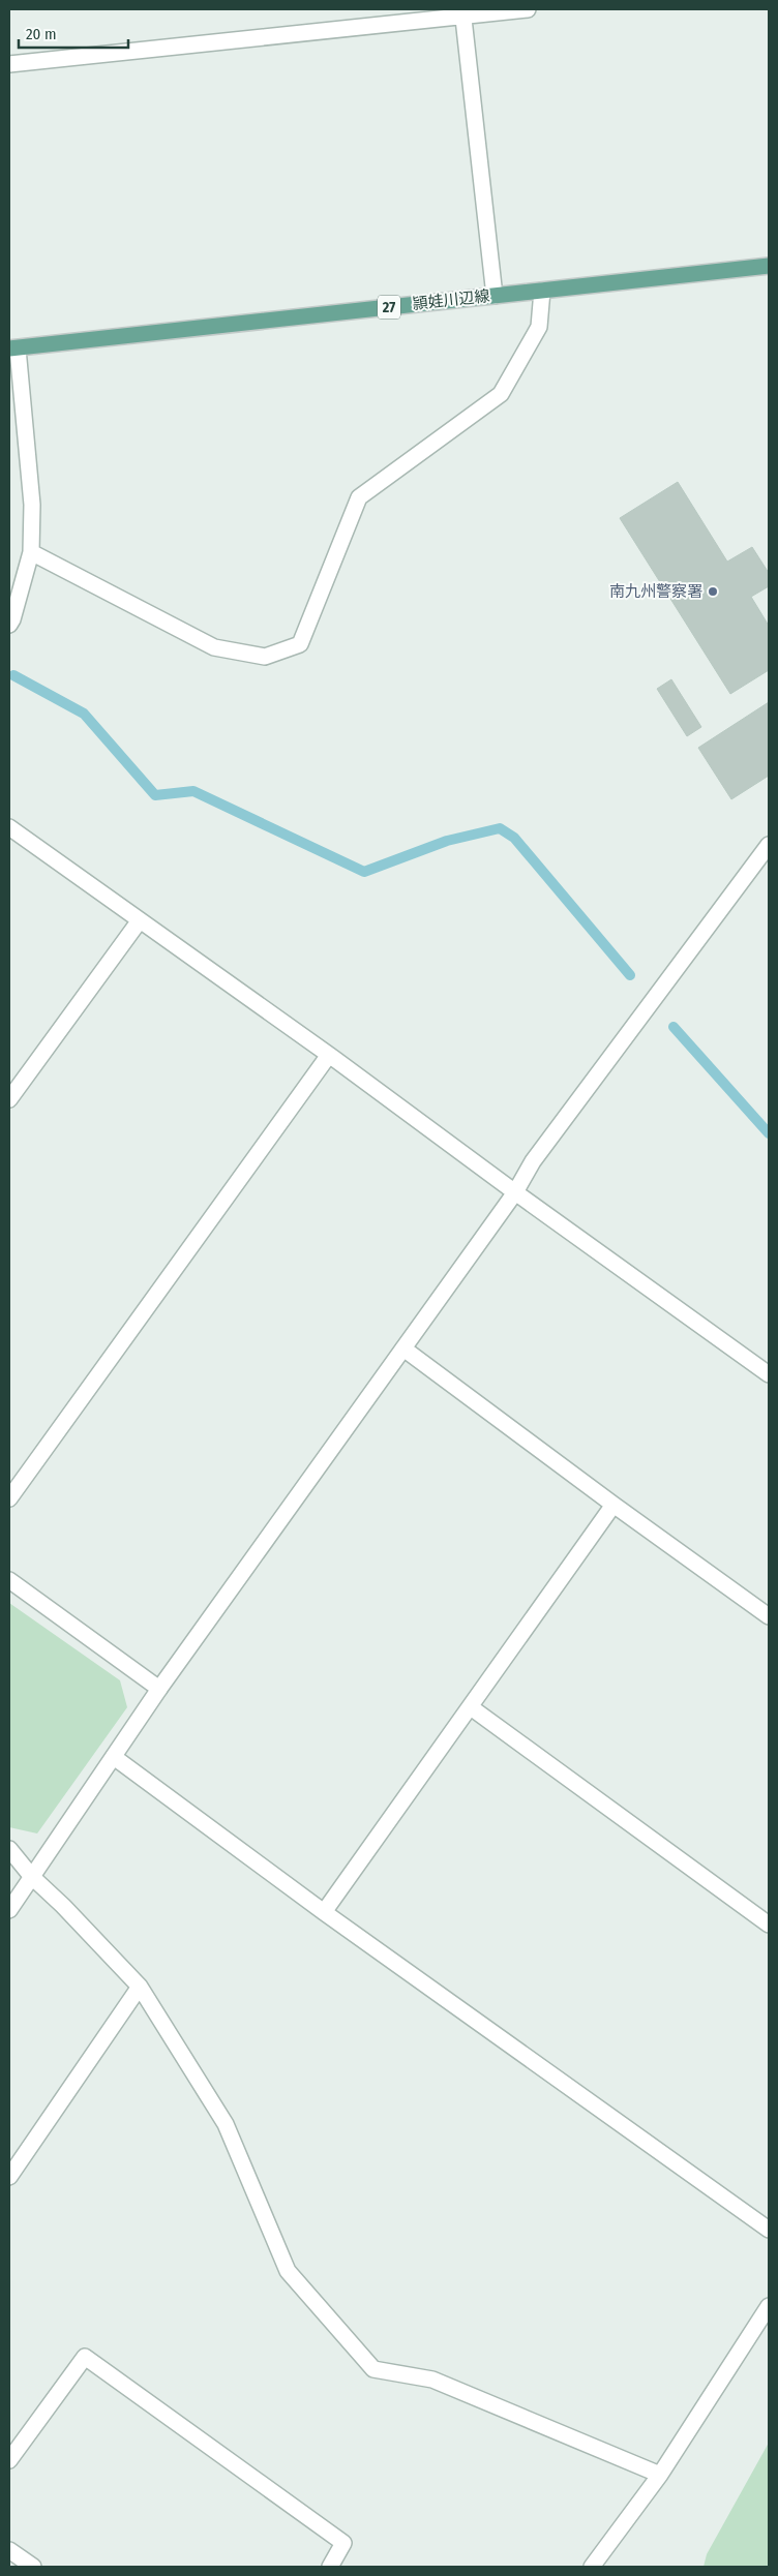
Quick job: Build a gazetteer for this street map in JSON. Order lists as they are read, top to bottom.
{
  "streets": {
    "main road": ["頴娃川辺線", "27"]
  },
  "places": ["南九州警察署"],
  "scale_bar": "20 m"
}
